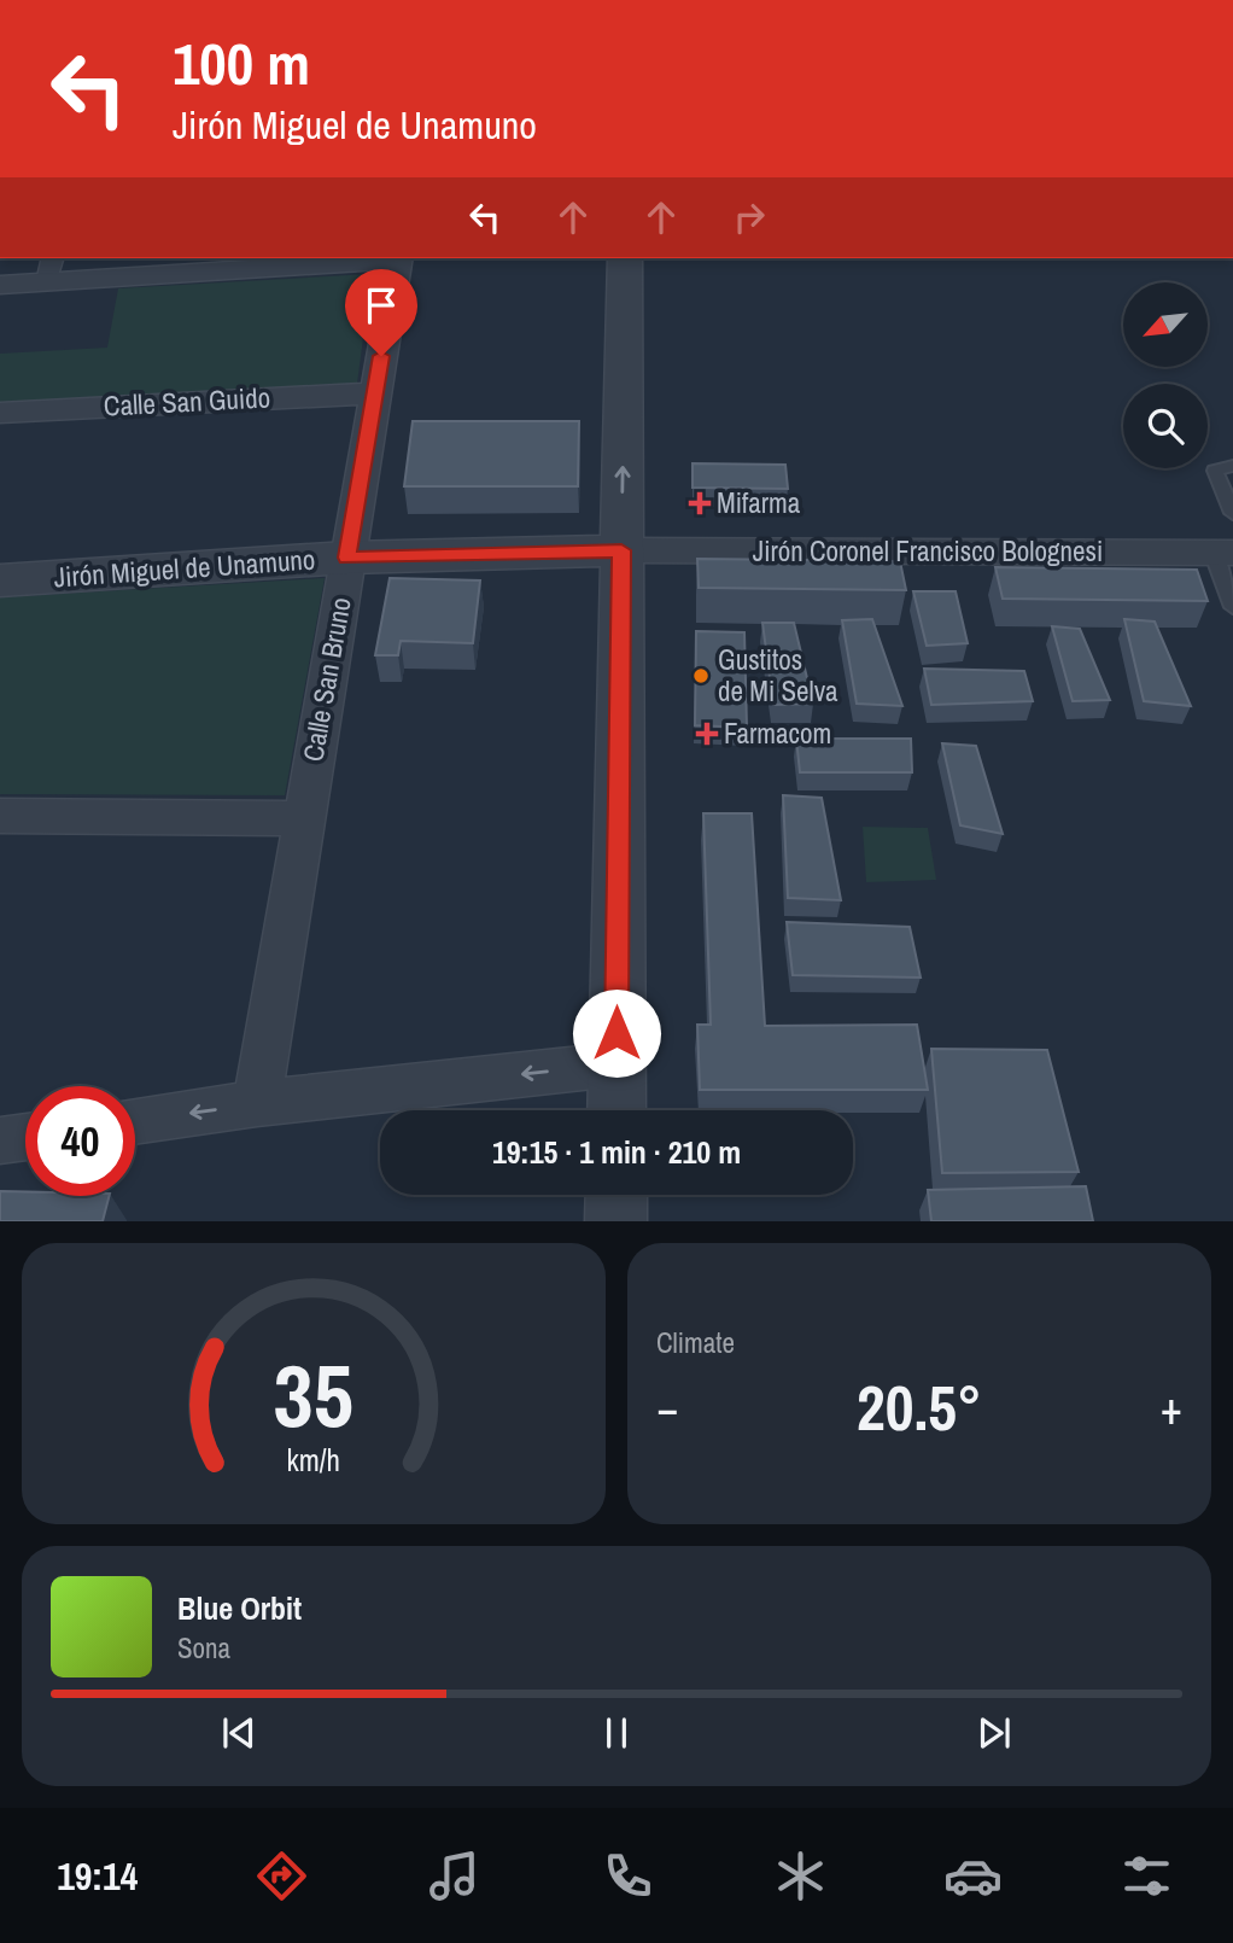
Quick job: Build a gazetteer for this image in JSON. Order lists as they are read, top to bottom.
{
  "streets": {
    "street": [
      "Calle San Guido",
      "Jirón Coronel Francisco Bolognesi",
      "Jirón Miguel de Unamuno",
      "Calle San Bruno"
    ]
  },
  "crossings": [
    ["Calle San Guido", "Calle San Bruno"],
    ["Jirón Coronel Francisco Bolognesi", "Jirón Miguel de Unamuno"],
    ["Jirón Miguel de Unamuno", "Calle San Bruno"]
  ],
  "places": {
    "health": ["Mifarma", "Farmacom"],
    "other": ["Gustitos de Mi Selva"]
  },
  "north": "bottom left",
  "page": {
    "turn": ["100 m", "Jirón Miguel de Unamuno"],
    "limit": "40",
    "trip": "19:15 · 1 min · 210 m",
    "tile": "Climate",
    "heat": ["−", "20.5°", "+"],
    "song": ["Blue Orbit", "Sona"],
    "tabs": "19:14",
    "gauge": ["35", "km/h"]
  }
}
